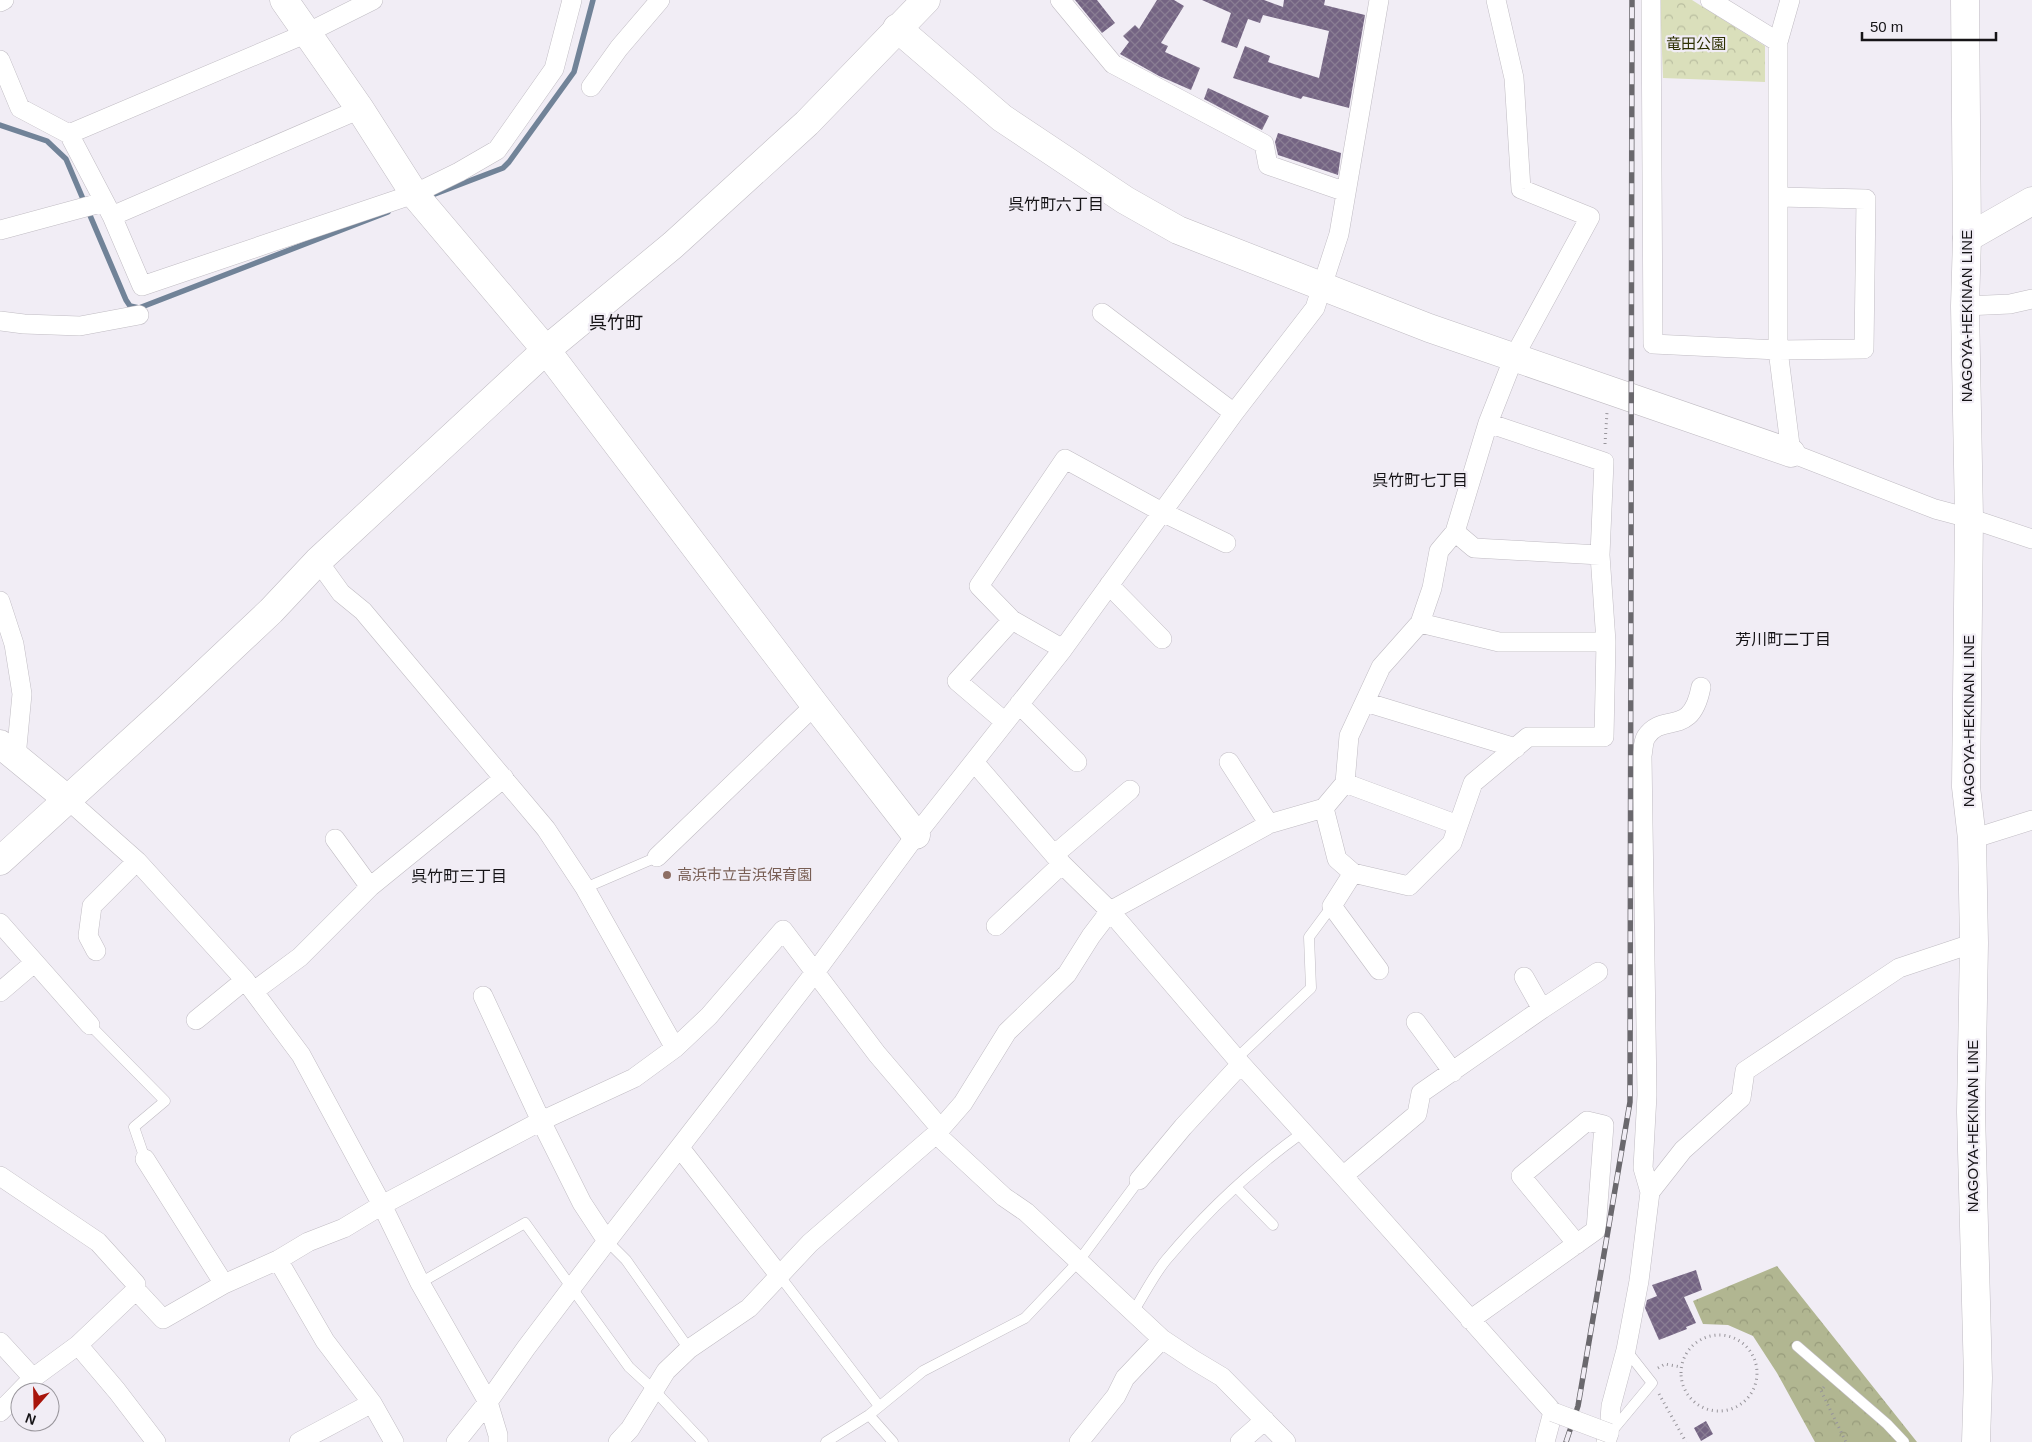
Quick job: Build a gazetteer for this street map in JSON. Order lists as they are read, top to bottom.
{
  "streets": {
    "main road": ["NAGOYA-HEKINAN LINE"]
  },
  "districts": [
    "呉竹町六丁目",
    "呉竹町",
    "呉竹町七丁目",
    "芳川町二丁目",
    "呉竹町三丁目"
  ],
  "parks": ["竜田公園"],
  "places": ["高浜市立吉浜保育園"],
  "scale_bar": "50 m",
  "north": "bottom"
}
